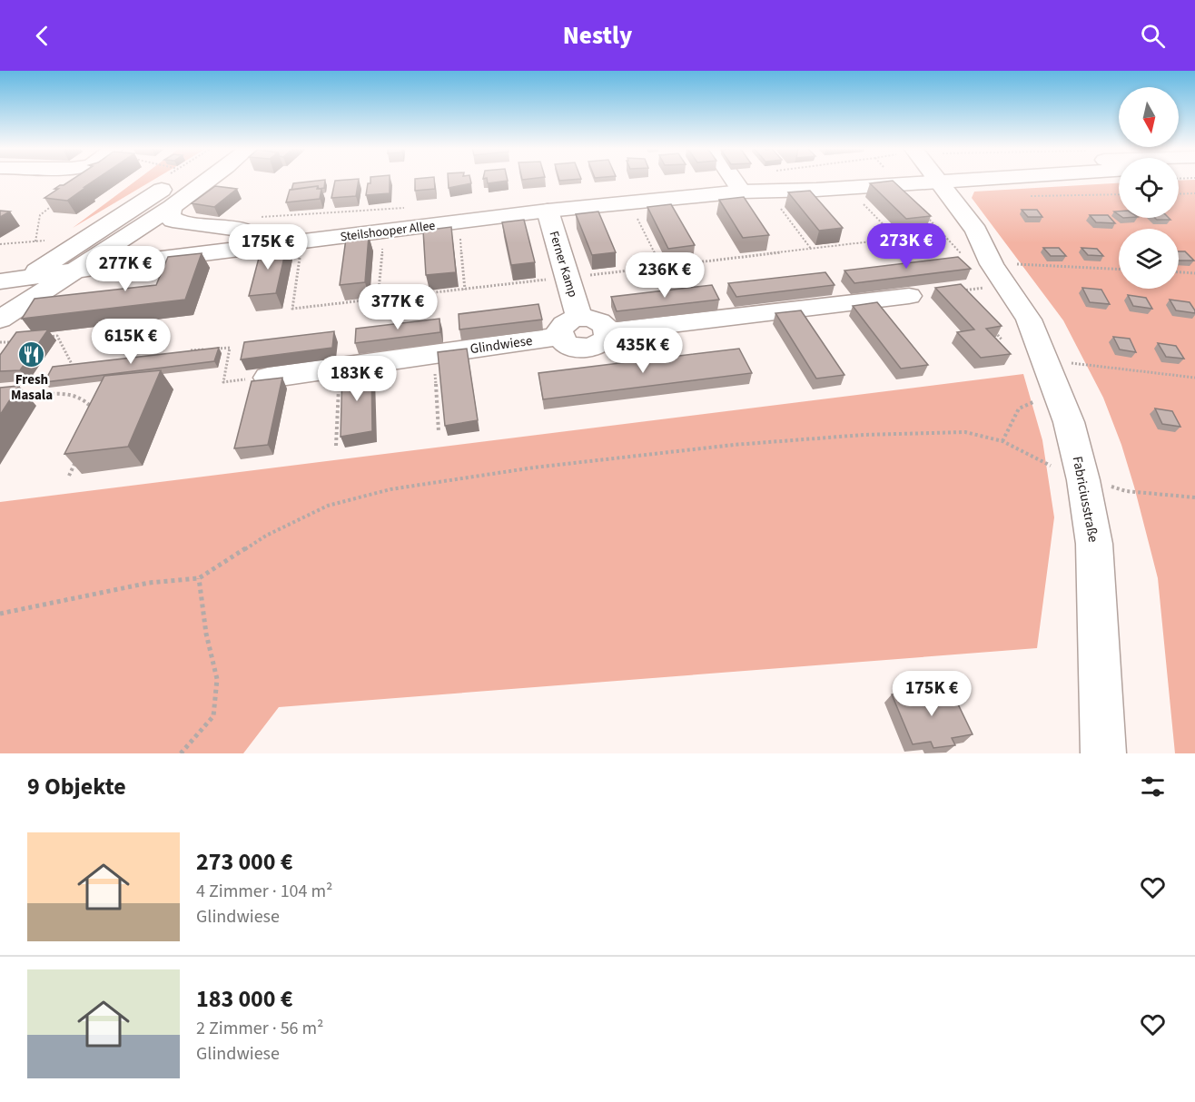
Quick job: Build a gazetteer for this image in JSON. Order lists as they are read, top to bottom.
{
  "streets": {
    "main road": [
      "Steilshooper Allee",
      "Ferner Kamp",
      "Glindwiese",
      "Fabriciusstraße"
    ]
  },
  "crossings": [
    ["Steilshooper Allee", "Ferner Kamp"],
    ["Ferner Kamp", "Glindwiese"]
  ],
  "places": {
    "restaurant": ["Fresh Masala"]
  },
  "north": "bottom",
  "page": {
    "header": "Nestly",
    "price": [
      "273K €",
      "175K €",
      "277K €",
      "236K €",
      "377K €",
      "615K €",
      "435K €",
      "183K €",
      "175K €"
    ],
    "heading": "9 Objekte",
    "list": [
      {
        "name": "273 000 €",
        "note": "4 Zimmer · 104 m² · Glindwiese"
      },
      {
        "name": "183 000 €",
        "note": "2 Zimmer · 56 m² · Glindwiese"
      }
    ]
  }
}
